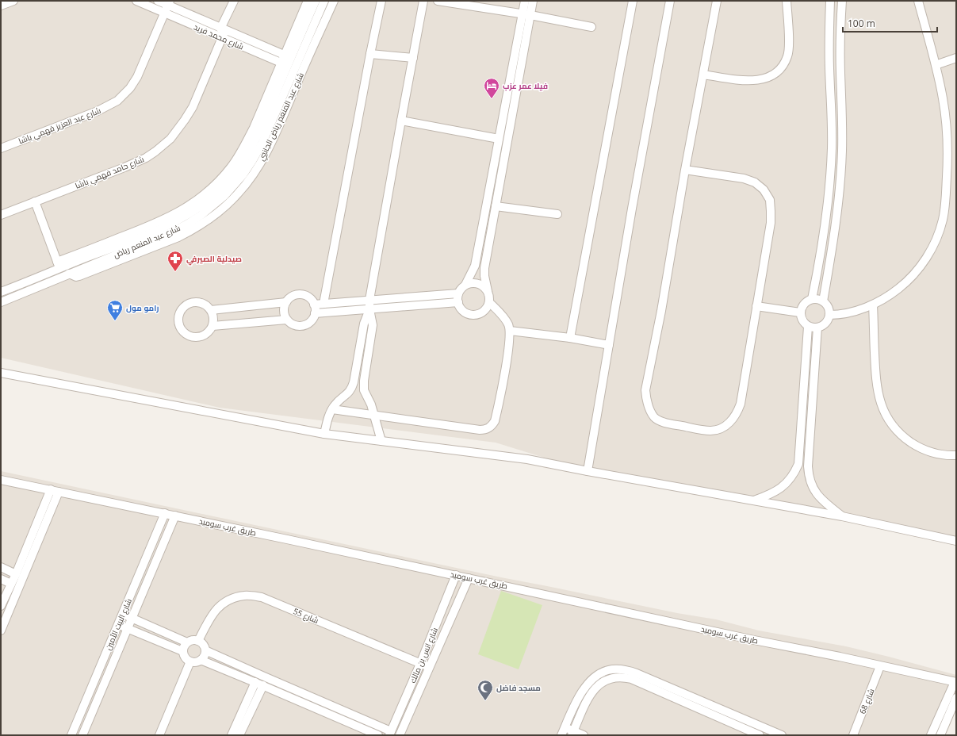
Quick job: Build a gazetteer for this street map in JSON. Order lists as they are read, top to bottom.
{
  "streets": {
    "street": [
      "شارع محمد فريد",
      "شارع عبد المنعم رياض الجانبي",
      "شارع عبد العزيز فهمي باشا",
      "شارع حامد فهمي باشا",
      "شارع عبد المنعم رياض",
      "طريق غرب سوميد",
      "شارع 55",
      "شارع البيت الأمين",
      "شارع انس بن مالك",
      "شارع 68"
    ]
  },
  "crossings": [
    ["شارع محمد فريد", "شارع عبد المنعم رياض الجانبي"],
    ["شارع محمد فريد", "شارع عبد العزيز فهمي باشا"],
    ["شارع محمد فريد", "شارع حامد فهمي باشا"],
    ["شارع محمد فريد", "شارع عبد المنعم رياض"],
    ["شارع عبد المنعم رياض الجانبي", "شارع عبد المنعم رياض"],
    ["طريق غرب سوميد", "شارع البيت الأمين"],
    ["طريق غرب سوميد", "شارع انس بن مالك"],
    ["طريق غرب سوميد", "شارع 68"],
    ["شارع 55", "شارع انس بن مالك"]
  ],
  "places": {
    "hotel": ["فيلا عمر عزب"],
    "pharmacy": ["صيدلية الصيرفي"],
    "supermarket": ["رامو مول"],
    "mosque": ["مسجد فاضل"]
  },
  "scale_bar": "100 m"
}
